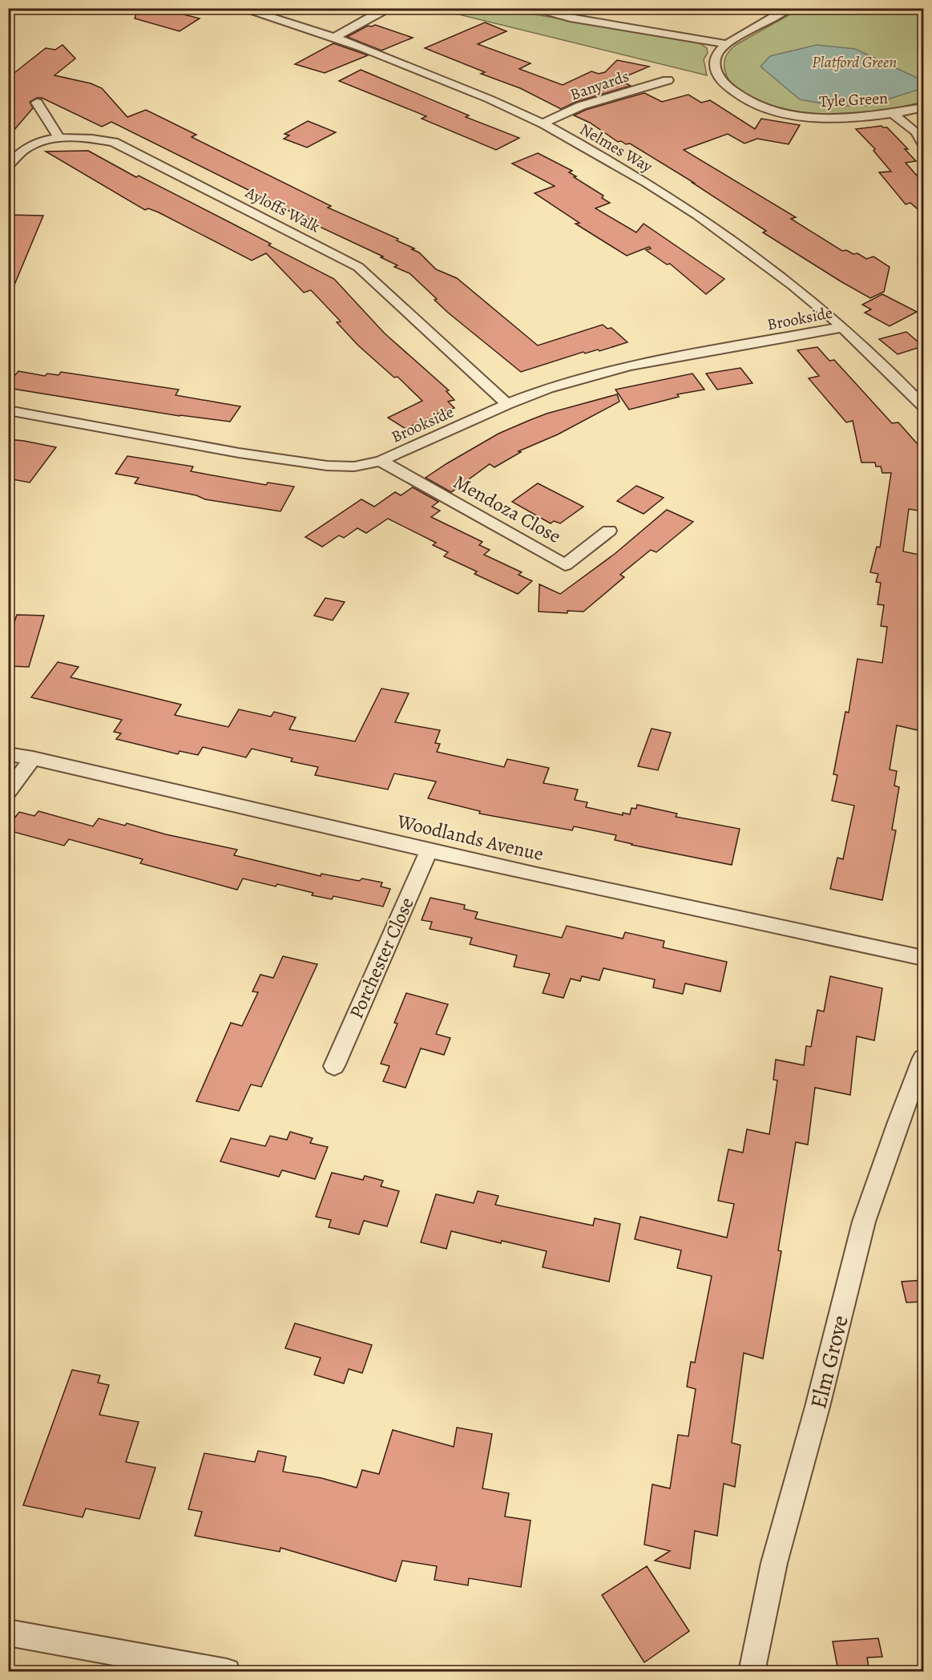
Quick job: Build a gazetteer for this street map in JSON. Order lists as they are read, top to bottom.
{
  "streets": {
    "street": [
      "Banyards",
      "Tyle Green",
      "Nelmes Way",
      "Ayloffs Walk",
      "Brookside",
      "Mendoza Close",
      "Woodlands Avenue",
      "Porchester Close",
      "Elm Grove"
    ]
  },
  "crossings": [
    ["Banyards", "Nelmes Way"],
    ["Nelmes Way", "Brookside"],
    ["Ayloffs Walk", "Brookside"],
    ["Brookside", "Mendoza Close"],
    ["Woodlands Avenue", "Porchester Close"]
  ],
  "parks": ["Platford Green"]
}
